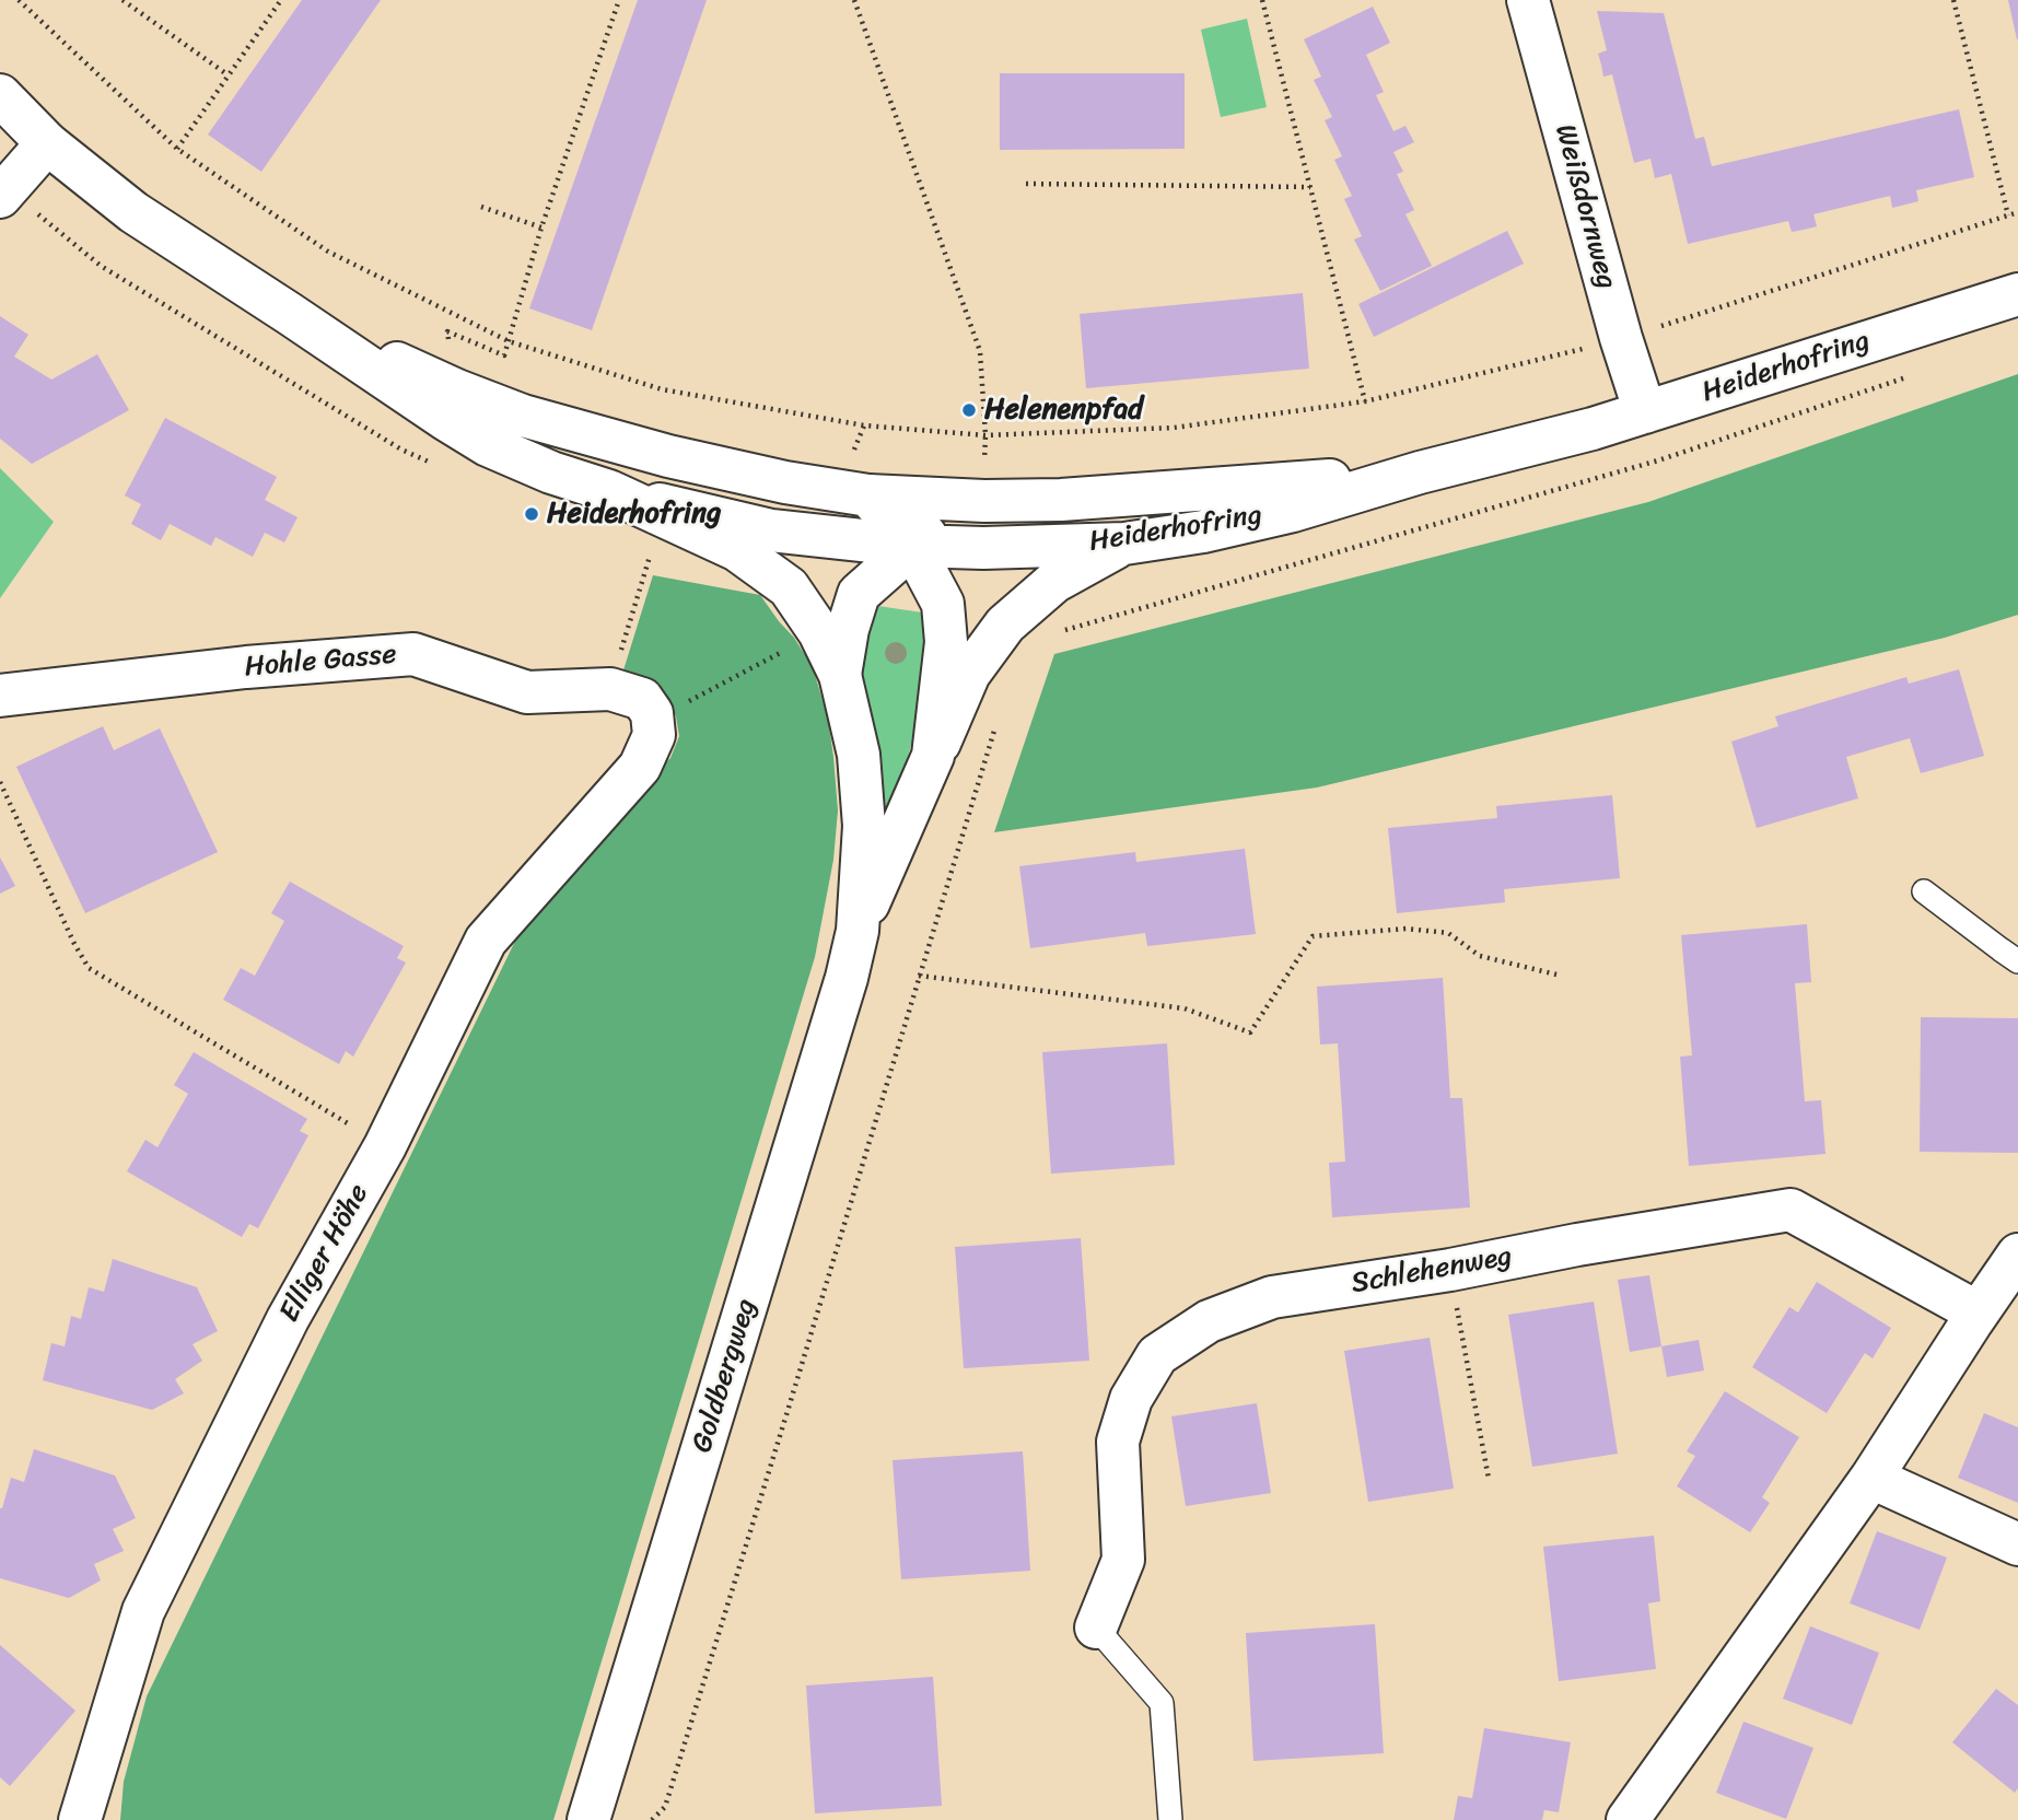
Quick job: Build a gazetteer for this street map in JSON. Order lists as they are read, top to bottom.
{
  "streets": {
    "street": [
      "Weißdornweg",
      "Heiderhofring",
      "Hohle Gasse",
      "Elliger Höhe",
      "Schlehenweg",
      "Goldbergweg"
    ]
  },
  "crossings": [
    ["Weißdornweg", "Heiderhofring"],
    ["Heiderhofring", "Goldbergweg"],
    ["Hohle Gasse", "Elliger Höhe"]
  ],
  "places": ["Helenenpfad", "Heiderhofring"]
}
